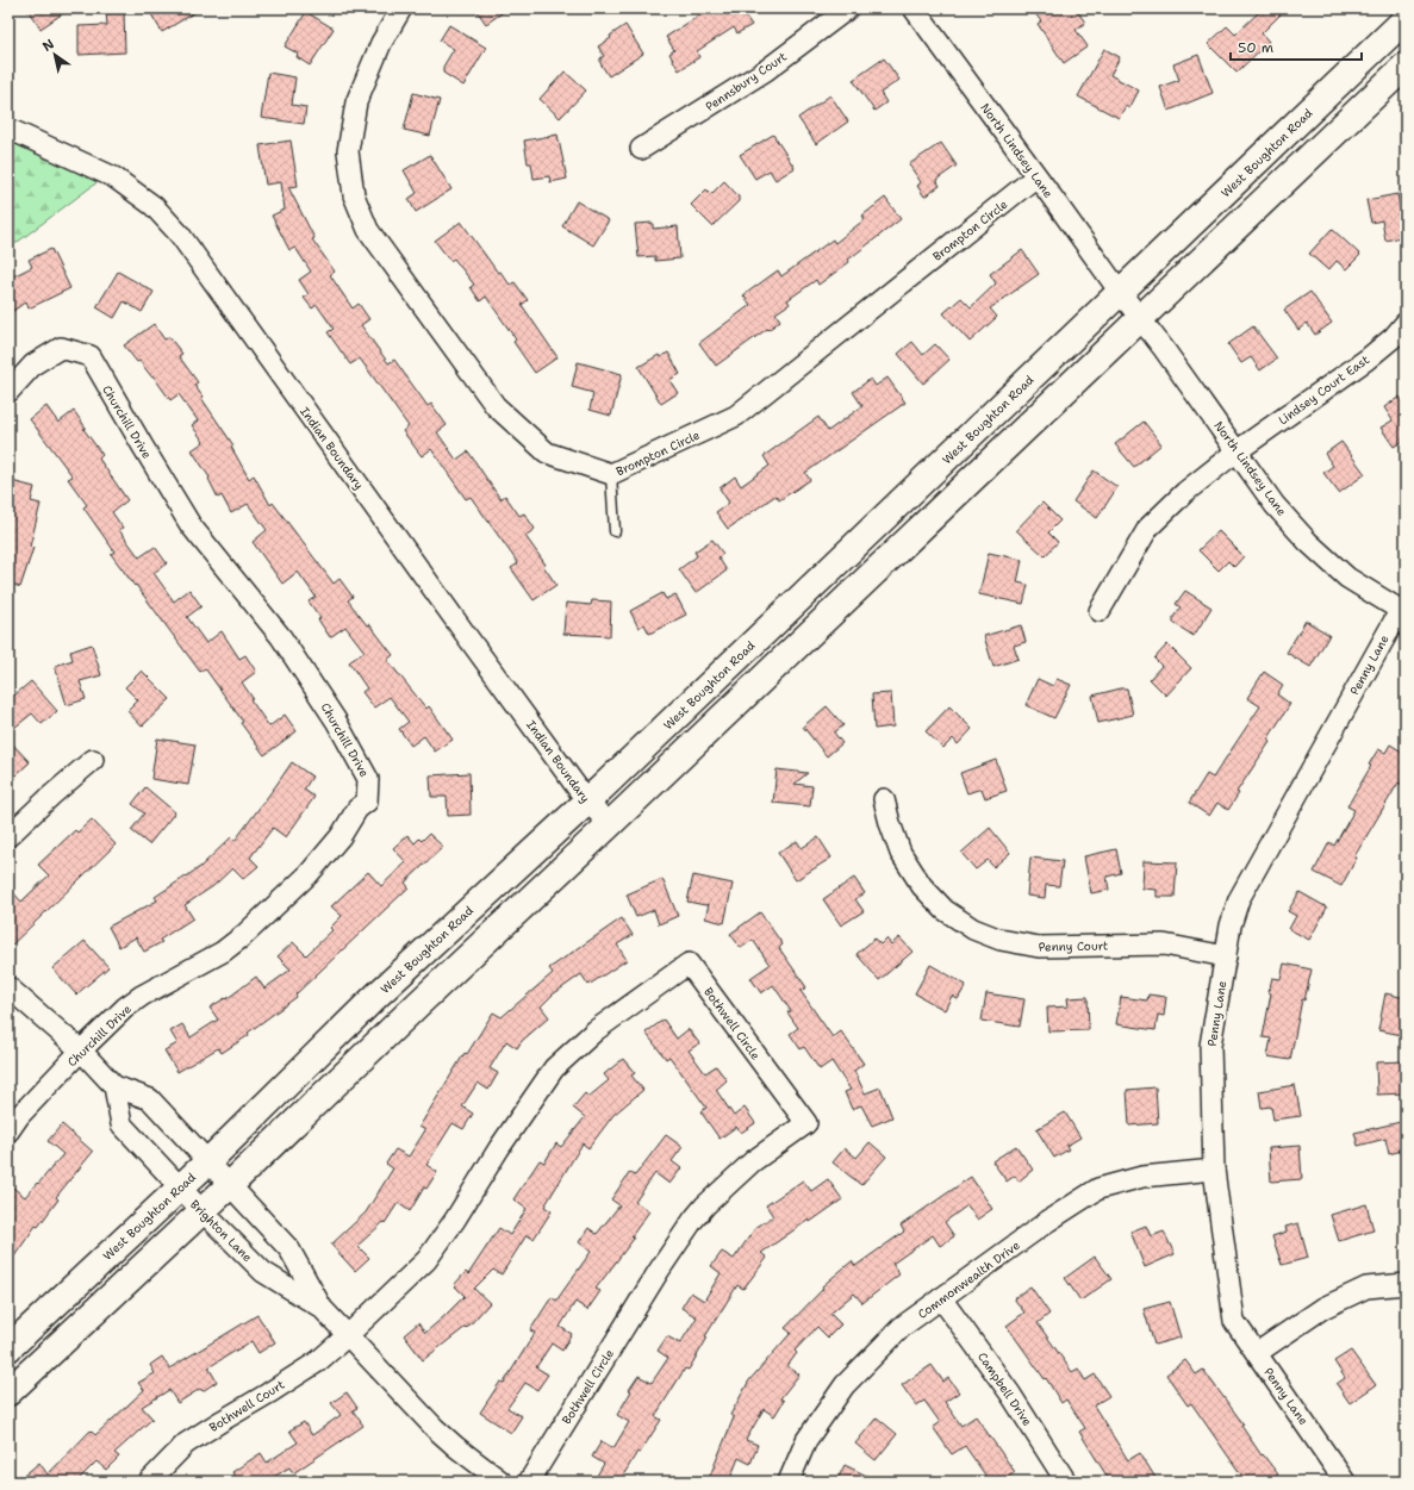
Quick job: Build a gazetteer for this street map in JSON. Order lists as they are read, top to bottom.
{
  "streets": {
    "main road": ["West Boughton Road"],
    "street": [
      "Pennsbury Court",
      "North Lindsey Lane",
      "Brompton Circle",
      "Lindsey Court East",
      "Churchill Drive",
      "Indian Boundary",
      "Penny Lane",
      "Penny Court",
      "Bothwell Circle",
      "Brighton Lane",
      "Commonwealth Drive",
      "Campbell Drive",
      "Bothwell Court"
    ]
  },
  "crossings": [
    ["North Lindsey Lane", "West Boughton Road"],
    ["North Lindsey Lane", "Brompton Circle"],
    ["North Lindsey Lane", "Lindsey Court East"],
    ["North Lindsey Lane", "Penny Lane"],
    ["West Boughton Road", "Indian Boundary"],
    ["West Boughton Road", "Brighton Lane"],
    ["Churchill Drive", "Brighton Lane"],
    ["Penny Lane", "Penny Court"],
    ["Penny Lane", "Commonwealth Drive"],
    ["Bothwell Circle", "Brighton Lane"],
    ["Bothwell Circle", "Bothwell Court"],
    ["Brighton Lane", "Bothwell Court"],
    ["Commonwealth Drive", "Campbell Drive"]
  ],
  "scale_bar": "50 m",
  "north": "top left"
}
